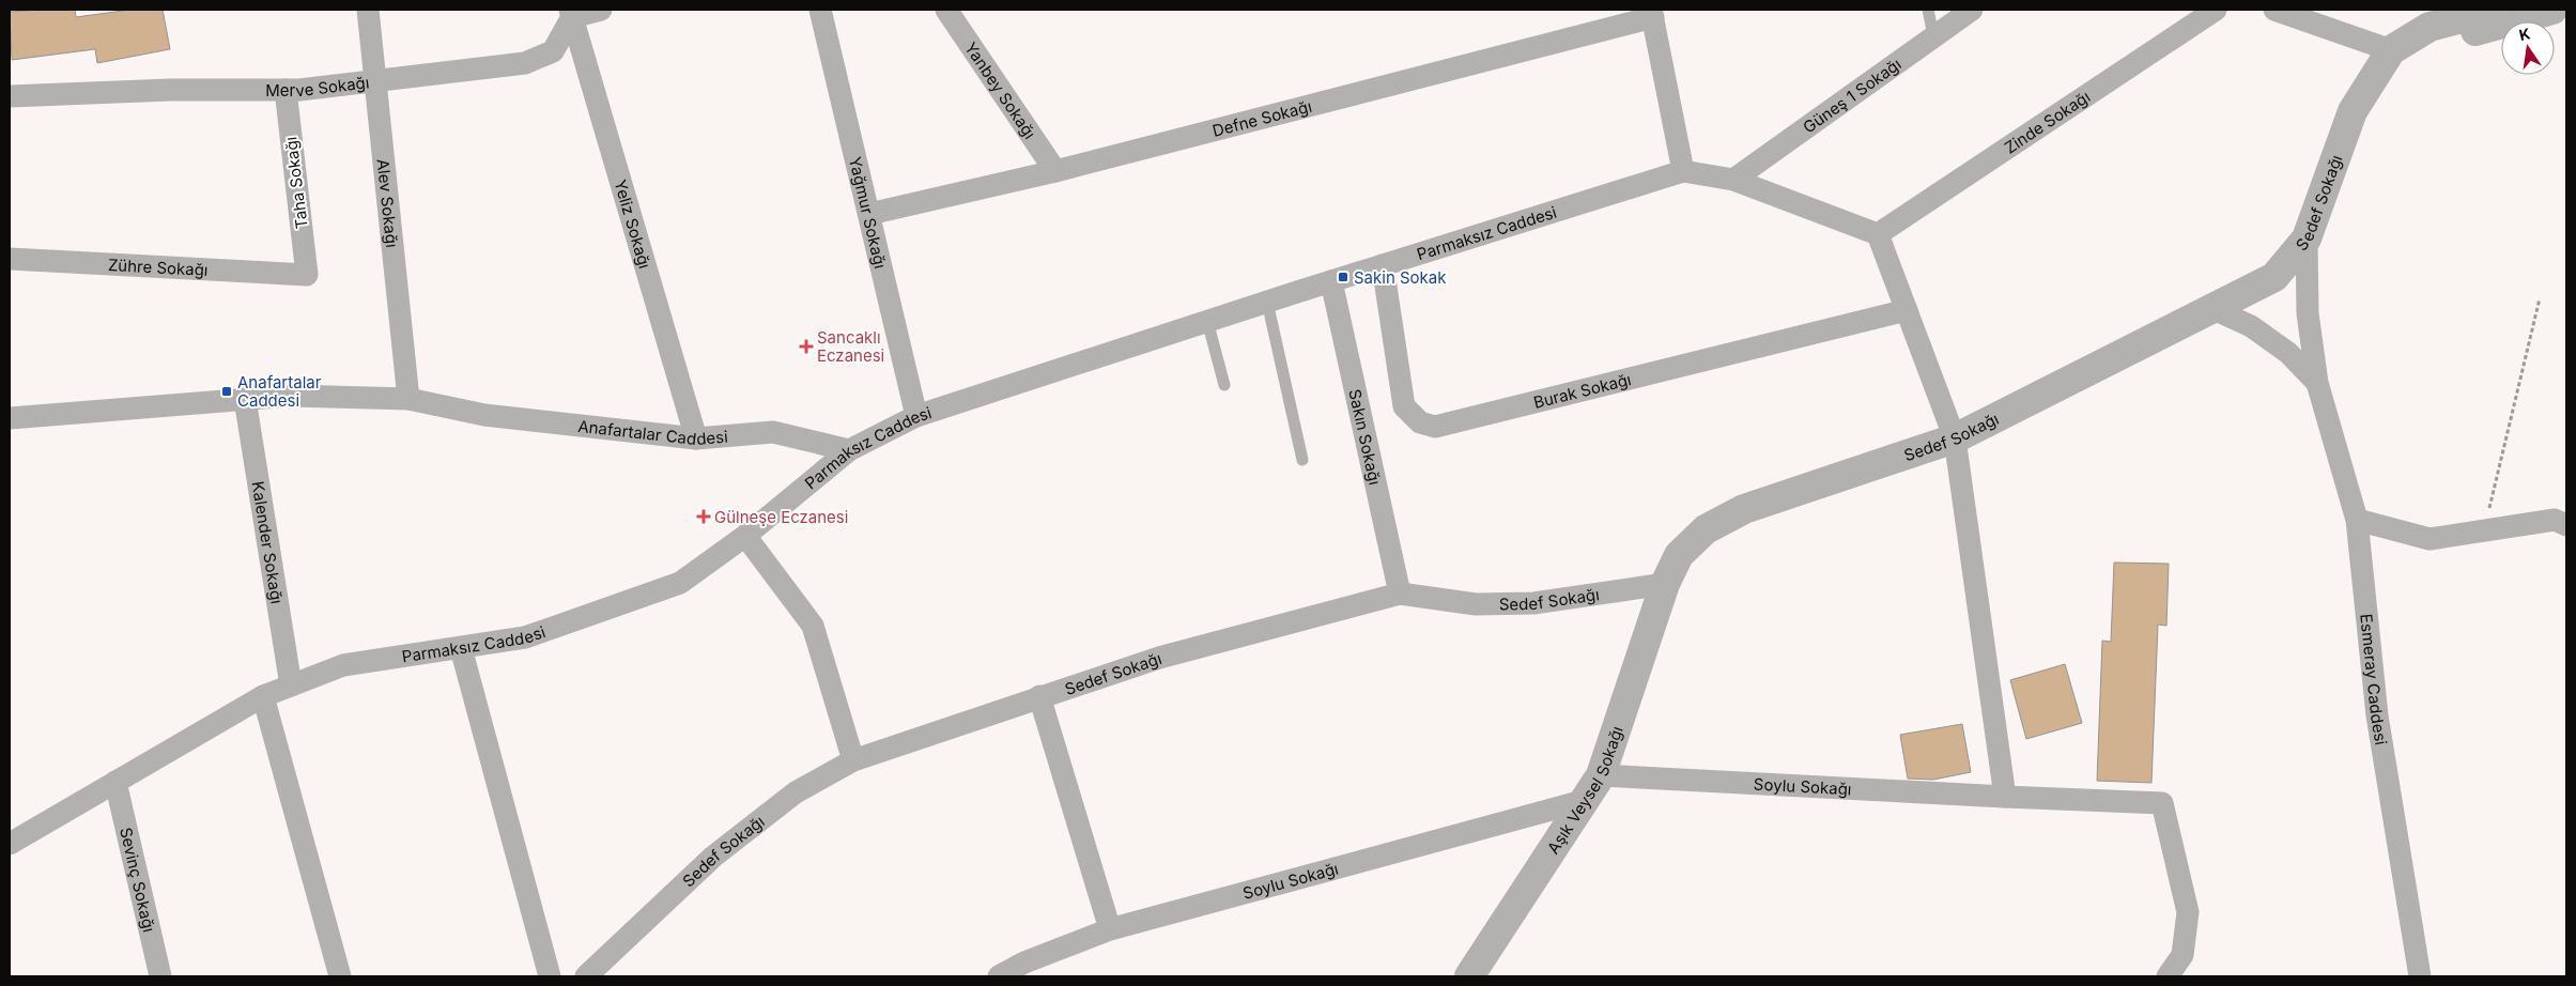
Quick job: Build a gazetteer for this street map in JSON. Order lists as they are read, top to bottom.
{
  "streets": {
    "street": [
      "Merve Sokağı",
      "Yanbey Sokağı",
      "Güneş 1 Sokağı",
      "Defne Sokağı",
      "Zinde Sokağı",
      "Taha Sokağı",
      "Sedef Sokağı",
      "Alev Sokağı",
      "Yağmur Sokağı",
      "Yeliz Sokağı",
      "Parmaksız Caddesi",
      "Zühre Sokağı",
      "Burak Sokağı",
      "Anafartalar Caddesi",
      "Sakın Sokağı",
      "Kalender Sokağı",
      "Esmeray Caddesi",
      "Soylu Sokağı",
      "Aşık Veysel Sokağı",
      "Sevinç Sokağı"
    ]
  },
  "crossings": [
    ["Merve Sokağı", "Taha Sokağı"],
    ["Merve Sokağı", "Alev Sokağı"],
    ["Merve Sokağı", "Yeliz Sokağı"],
    ["Yanbey Sokağı", "Defne Sokağı"],
    ["Defne Sokağı", "Yağmur Sokağı"],
    ["Taha Sokağı", "Zühre Sokağı"],
    ["Sedef Sokağı", "Sakın Sokağı"],
    ["Sedef Sokağı", "Esmeray Caddesi"],
    ["Sedef Sokağı", "Aşık Veysel Sokağı"],
    ["Alev Sokağı", "Anafartalar Caddesi"],
    ["Yağmur Sokağı", "Parmaksız Caddesi"],
    ["Yeliz Sokağı", "Anafartalar Caddesi"],
    ["Parmaksız Caddesi", "Burak Sokağı"],
    ["Parmaksız Caddesi", "Anafartalar Caddesi"],
    ["Parmaksız Caddesi", "Sakın Sokağı"],
    ["Parmaksız Caddesi", "Kalender Sokağı"],
    ["Parmaksız Caddesi", "Sevinç Sokağı"],
    ["Anafartalar Caddesi", "Kalender Sokağı"],
    ["Soylu Sokağı", "Aşık Veysel Sokağı"]
  ],
  "places": {
    "transit": ["Sakin Sokak", "Anafartalar Caddesi"],
    "health": ["Sancaklı Eczanesi", "Gülneşe Eczanesi"]
  },
  "north": "top"
}
